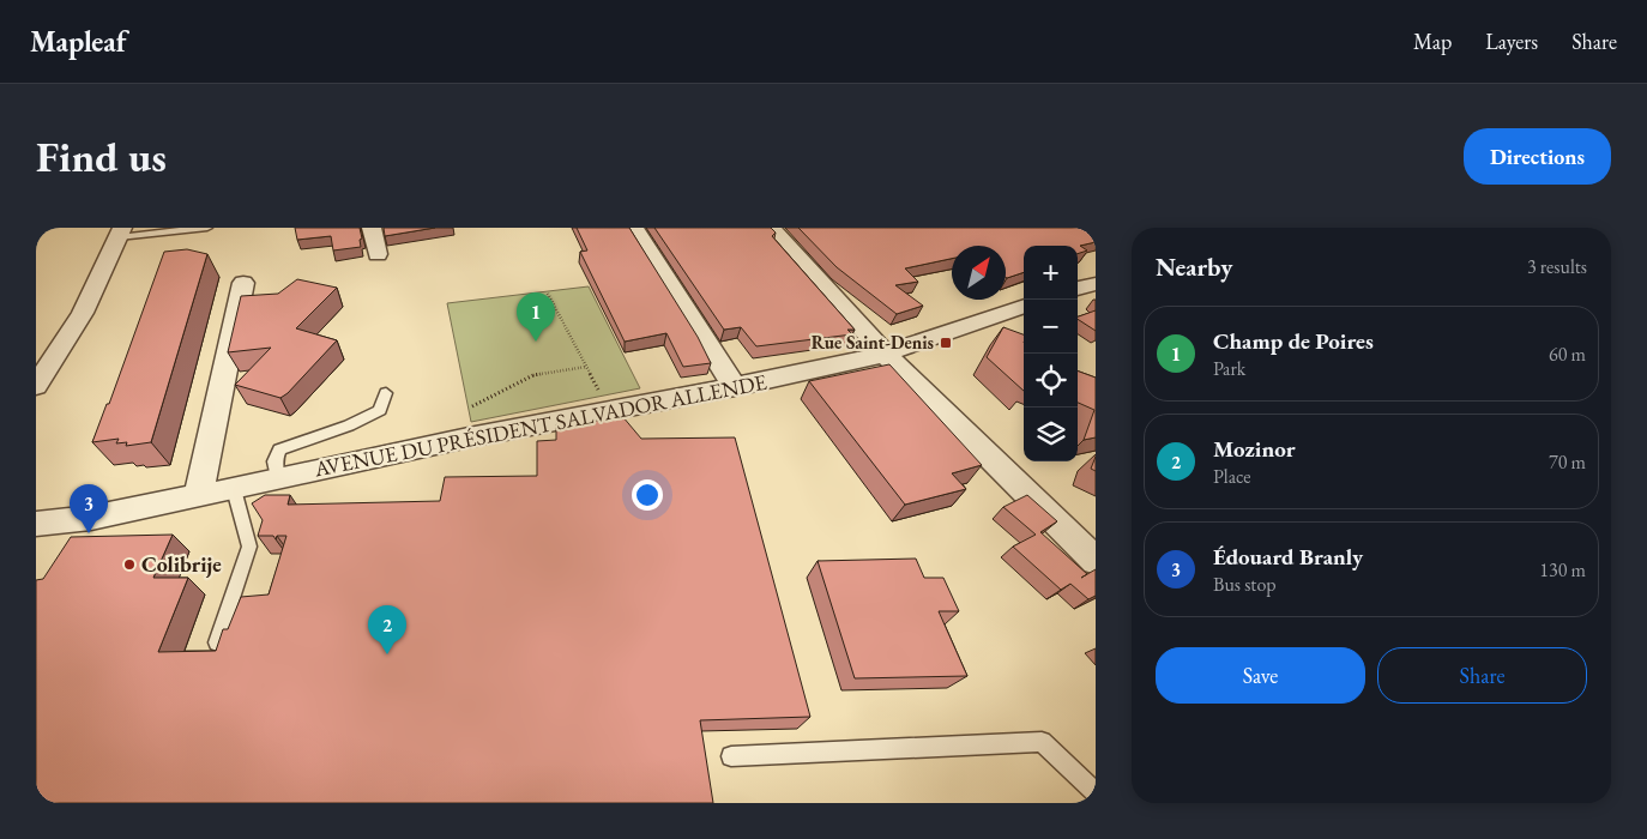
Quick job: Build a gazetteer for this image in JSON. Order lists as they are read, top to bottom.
{
  "streets": {
    "street": ["AVENUE DU PRÉSIDENT SALVADOR ALLENDE"]
  },
  "places": {
    "transit": ["Rue Saint-Denis"],
    "other": ["Colibrije"]
  },
  "north": "top right",
  "page": {
    "header": "Mapleaf",
    "nav": ["Map", "Layers", "Share"],
    "buttons": [
      "Directions",
      ["Save", "Share"]
    ],
    "title": "Find us",
    "heading": ["Nearby", "3 results"],
    "map_buttons": ["+", "−"],
    "pins": ["1", "3", "2"],
    "list": [
      {
        "mark": "1",
        "name": "Champ de Poires",
        "note": "Park",
        "value": "60 m"
      },
      {
        "mark": "2",
        "name": "Mozinor",
        "note": "Place",
        "value": "70 m"
      },
      {
        "mark": "3",
        "name": "Édouard Branly",
        "note": "Bus stop",
        "value": "130 m"
      }
    ]
  }
}
